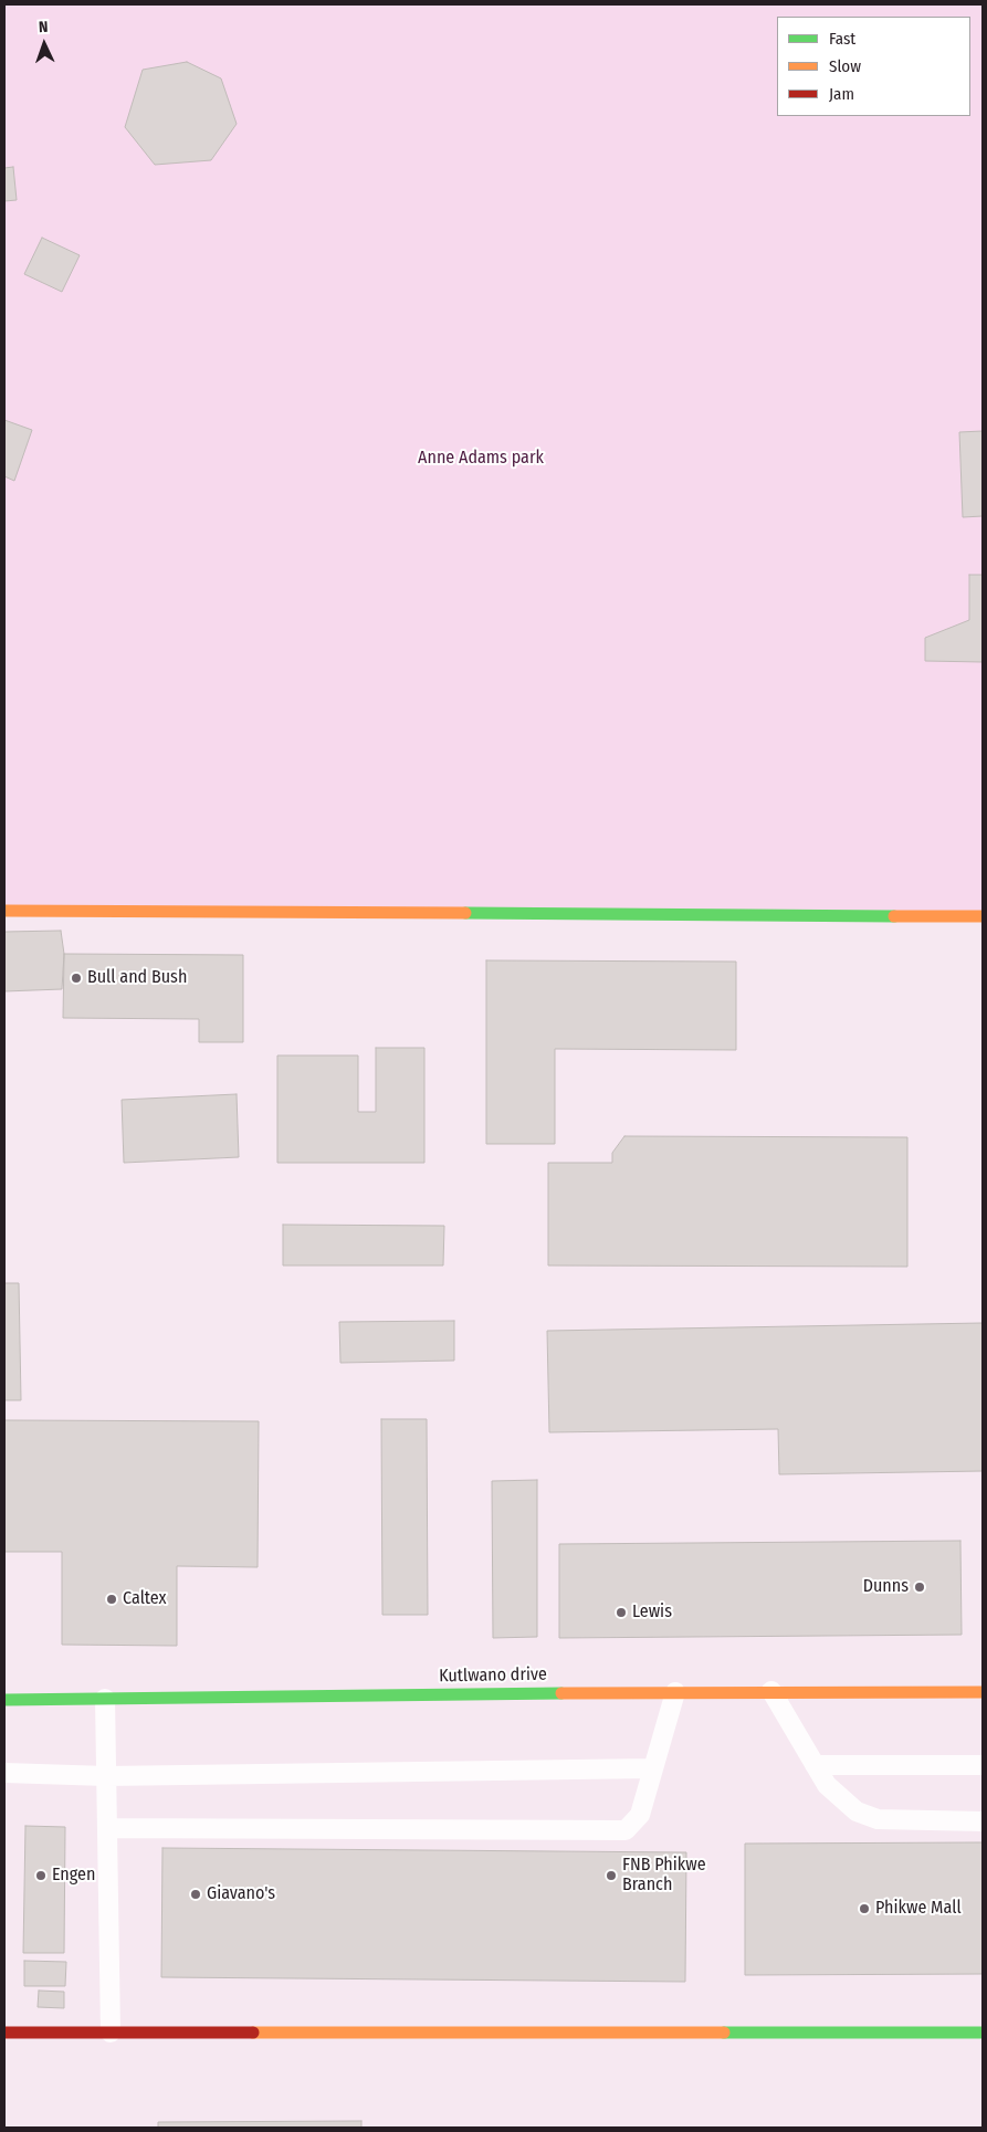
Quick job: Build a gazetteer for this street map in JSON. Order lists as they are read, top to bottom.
{
  "streets": {
    "street": ["Kutlwano drive"]
  },
  "parks": ["Anne Adams park"],
  "places": [
    "Bull and Bush",
    "Dunns",
    "Caltex",
    "Lewis",
    "Engen",
    "FNB Phikwe Branch",
    "Giavano's",
    "Phikwe Mall"
  ],
  "legend": ["Fast", "Slow", "Jam"],
  "north": "top"
}
